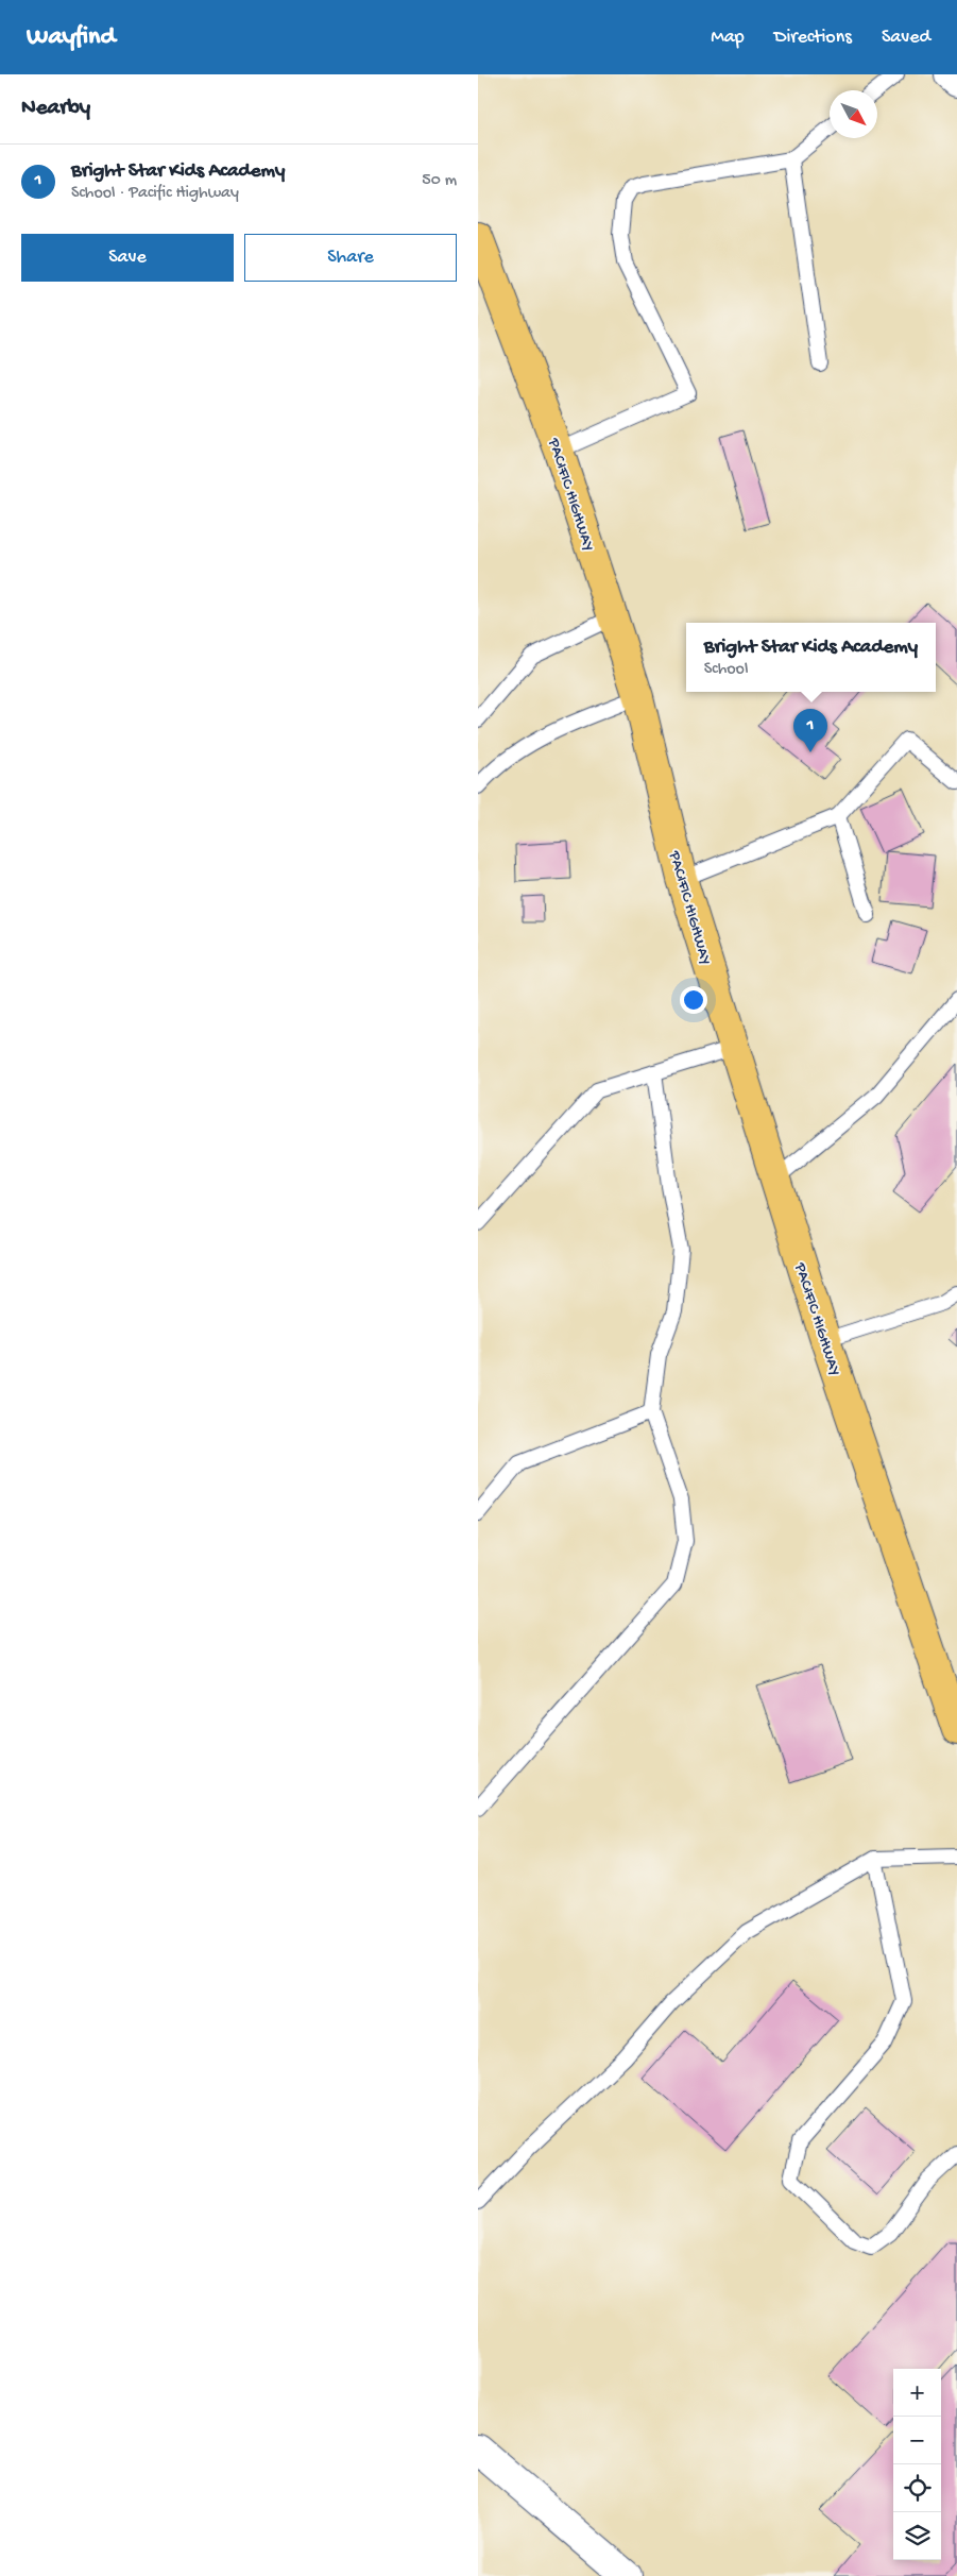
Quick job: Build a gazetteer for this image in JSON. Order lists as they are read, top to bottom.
{
  "streets": {
    "highway": ["PACIFIC HIGHWAY"]
  },
  "north": "bottom right",
  "page": {
    "header": "Wayfind",
    "nav": ["Map", "Directions", "Saved"],
    "heading": "Nearby",
    "list": [
      {
        "mark": "1",
        "name": "Bright Star Kids Academy",
        "note": "School · Pacific Highway",
        "value": "50 m"
      }
    ],
    "buttons": ["Save", "Share"],
    "popup": ["Bright Star Kids Academy", "School"],
    "pins": "1",
    "map_buttons": ["+", "−"]
  }
}
